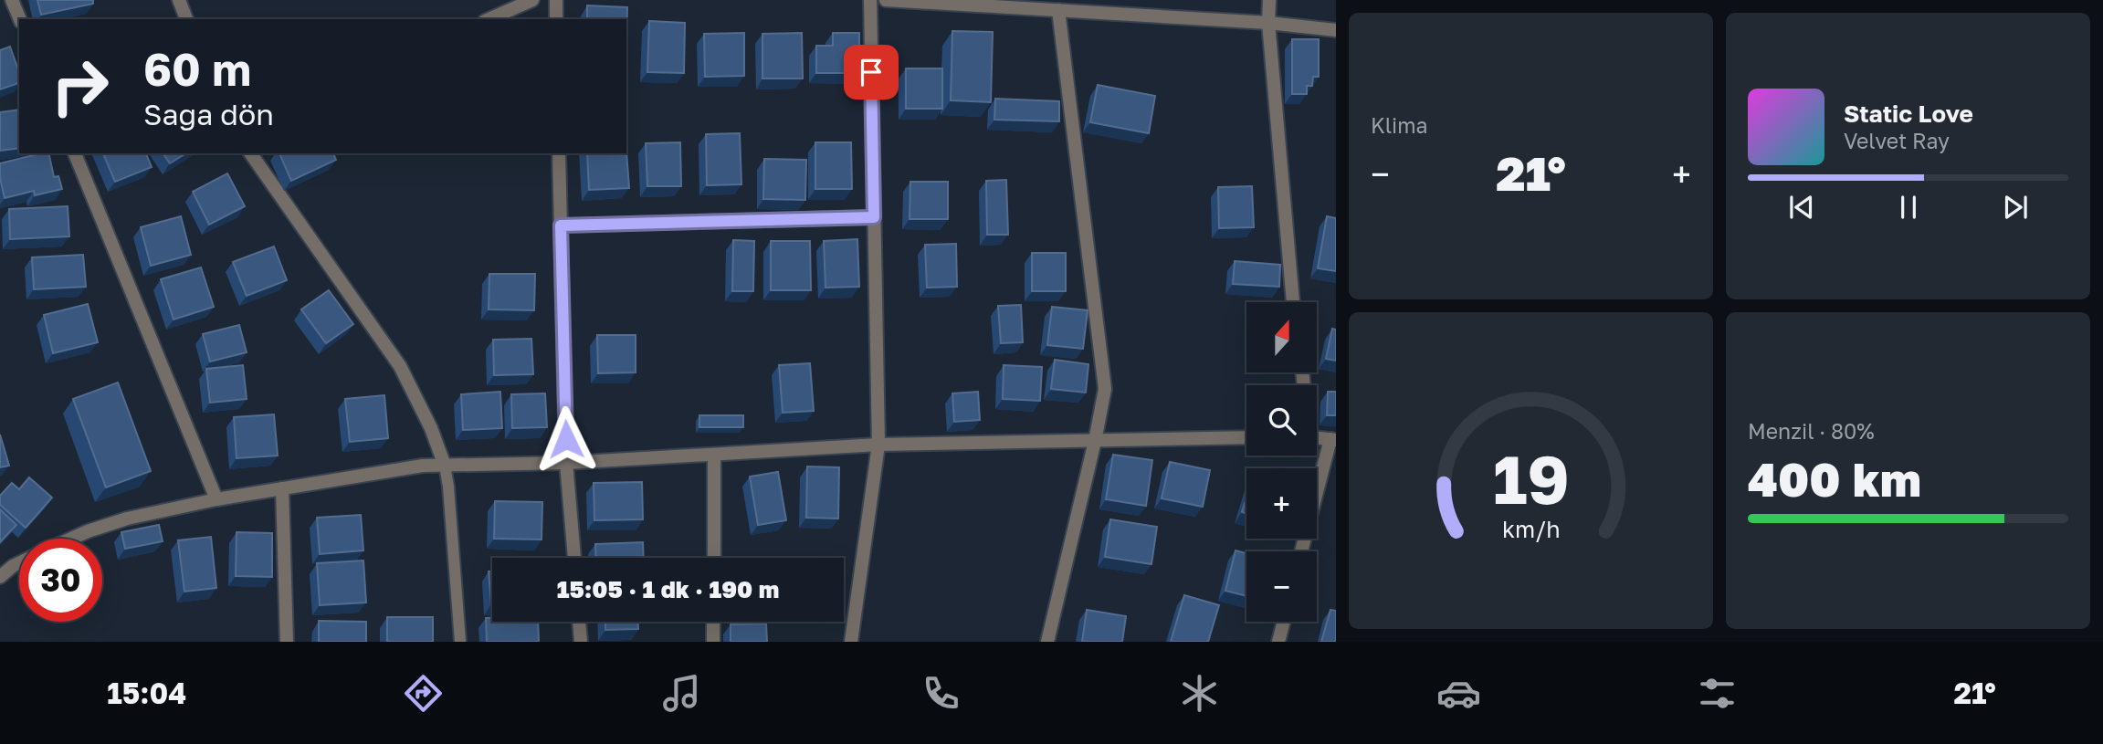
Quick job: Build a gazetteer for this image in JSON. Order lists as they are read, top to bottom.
{
  "north": "top",
  "page": {
    "tile": [
      "Klima",
      ["Menzil · 80%", "400 km"]
    ],
    "turn": ["60 m", "Sağa dön"],
    "song": ["Static Love", "Velvet Ray"],
    "heat": ["−", "21°", "+"],
    "map_buttons": ["+", "−"],
    "limit": "30",
    "trip": "15:05 · 1 dk · 190 m",
    "tabs": ["15:04", "21°"],
    "gauge": ["19", "km/h"]
  }
}
